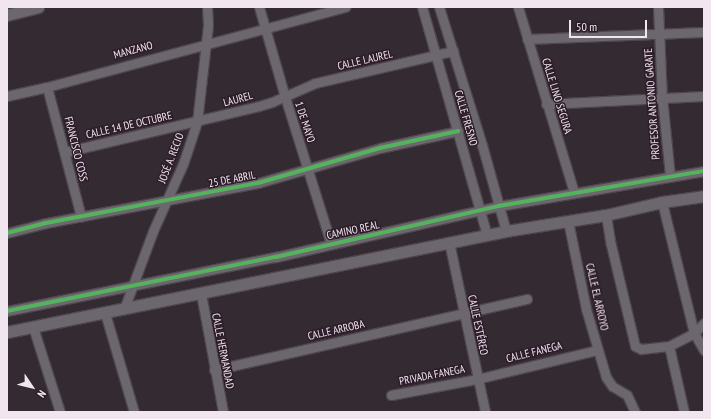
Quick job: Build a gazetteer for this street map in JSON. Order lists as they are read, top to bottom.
{
  "streets": {
    "street": [
      "MANZANO",
      "CALLE LAUREL",
      "CALLE LINO SEGURA",
      "LAUREL",
      "PROFESOR ANTONIO GARATE",
      "CALLE FRESNO",
      "1 DE MAYO",
      "CALLE 14 DE OCTUBRE",
      "FRANCISCO COSS",
      "JOSÉ A. RECIO",
      "25 DE ABRIL",
      "CAMINO REAL",
      "CALLE EL ARROYO",
      "CALLE ESTÉREO",
      "CALLE ARROBA",
      "CALLE HERMANDAD",
      "CALLE FANEGA",
      "PRIVADA FANEGA"
    ]
  },
  "crossings": [
    ["MANZANO", "1 DE MAYO"],
    ["MANZANO", "FRANCISCO COSS"],
    ["MANZANO", "JOSÉ A. RECIO"],
    ["CALLE LAUREL", "LAUREL"],
    ["CALLE LAUREL", "CALLE FRESNO"],
    ["CALLE LAUREL", "1 DE MAYO"],
    ["CALLE LINO SEGURA", "CAMINO REAL"],
    ["LAUREL", "1 DE MAYO"],
    ["LAUREL", "CALLE 14 DE OCTUBRE"],
    ["LAUREL", "JOSÉ A. RECIO"],
    ["PROFESOR ANTONIO GARATE", "CAMINO REAL"],
    ["CALLE FRESNO", "25 DE ABRIL"],
    ["CALLE FRESNO", "CAMINO REAL"],
    ["1 DE MAYO", "25 DE ABRIL"],
    ["1 DE MAYO", "CAMINO REAL"],
    ["CALLE 14 DE OCTUBRE", "FRANCISCO COSS"],
    ["CALLE 14 DE OCTUBRE", "JOSÉ A. RECIO"],
    ["FRANCISCO COSS", "25 DE ABRIL"],
    ["JOSÉ A. RECIO", "25 DE ABRIL"],
    ["JOSÉ A. RECIO", "CAMINO REAL"],
    ["CALLE EL ARROYO", "CALLE FANEGA"],
    ["CALLE ESTÉREO", "CALLE ARROBA"],
    ["CALLE ESTÉREO", "CALLE FANEGA"],
    ["CALLE ESTÉREO", "PRIVADA FANEGA"],
    ["CALLE ARROBA", "CALLE HERMANDAD"],
    ["CALLE FANEGA", "PRIVADA FANEGA"]
  ],
  "scale_bar": "50 m",
  "north": "bottom right"
}
